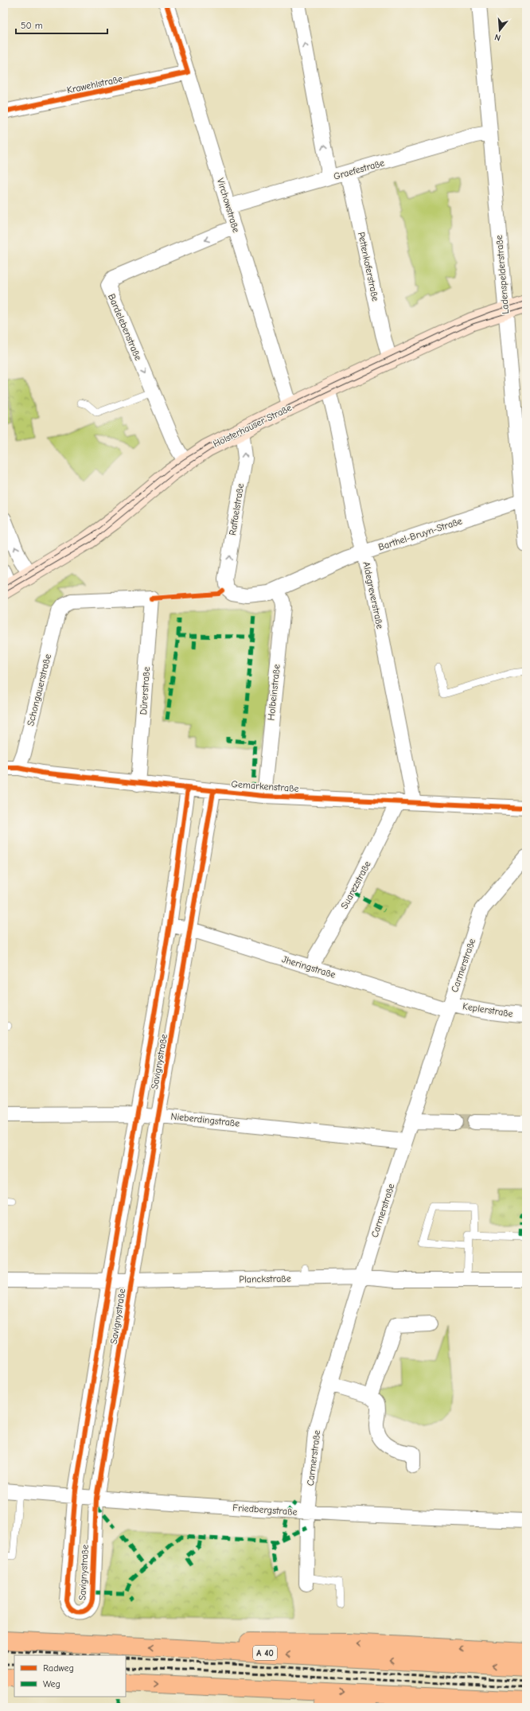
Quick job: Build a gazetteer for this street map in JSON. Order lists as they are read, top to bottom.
{
  "streets": {
    "highway": ["A 40"],
    "main road": ["Holsterhauser Straße"],
    "street": [
      "Krawehlstraße",
      "Graefestraße",
      "Virchowstraße",
      "Pettenkoferstraße",
      "Ladenspelderstraße",
      "Bardelebenstraße",
      "Raffaelstraße",
      "Barthel-Bruyn-Straße",
      "Aldegreverstraße",
      "Schongauerstraße",
      "Dürerstraße",
      "Holbeinstraße",
      "Gemarkenstraße",
      "Suarezstraße",
      "Carmerstraße",
      "Jheringstraße",
      "Keplerstraße",
      "Savignystraße",
      "Nieberdingstraße",
      "Planckstraße",
      "Friedbergstraße"
    ]
  },
  "crossings": [
    ["Krawehlstraße", "Virchowstraße"],
    ["Graefestraße", "Virchowstraße"],
    ["Graefestraße", "Pettenkoferstraße"],
    ["Graefestraße", "Ladenspelderstraße"],
    ["Virchowstraße", "Bardelebenstraße"],
    ["Virchowstraße", "Holsterhauser Straße"],
    ["Pettenkoferstraße", "Holsterhauser Straße"],
    ["Ladenspelderstraße", "Holsterhauser Straße"],
    ["Ladenspelderstraße", "Barthel-Bruyn-Straße"],
    ["Bardelebenstraße", "Holsterhauser Straße"],
    ["Holsterhauser Straße", "Raffaelstraße"],
    ["Holsterhauser Straße", "Aldegreverstraße"],
    ["Raffaelstraße", "Barthel-Bruyn-Straße"],
    ["Barthel-Bruyn-Straße", "Aldegreverstraße"],
    ["Barthel-Bruyn-Straße", "Holbeinstraße"],
    ["Aldegreverstraße", "Gemarkenstraße"],
    ["Schongauerstraße", "Dürerstraße"],
    ["Schongauerstraße", "Gemarkenstraße"],
    ["Dürerstraße", "Gemarkenstraße"],
    ["Holbeinstraße", "Gemarkenstraße"],
    ["Gemarkenstraße", "Suarezstraße"],
    ["Gemarkenstraße", "Savignystraße"],
    ["Suarezstraße", "Jheringstraße"],
    ["Carmerstraße", "Jheringstraße"],
    ["Carmerstraße", "Keplerstraße"],
    ["Carmerstraße", "Nieberdingstraße"],
    ["Carmerstraße", "Planckstraße"],
    ["Carmerstraße", "Friedbergstraße"],
    ["Jheringstraße", "Keplerstraße"],
    ["Jheringstraße", "Savignystraße"],
    ["Savignystraße", "Nieberdingstraße"],
    ["Savignystraße", "Planckstraße"],
    ["Savignystraße", "Friedbergstraße"]
  ],
  "one_way": ["Raffaelstraße"],
  "legend": ["Radweg", "Weg"],
  "scale_bar": "50 m",
  "north": "bottom"
}
